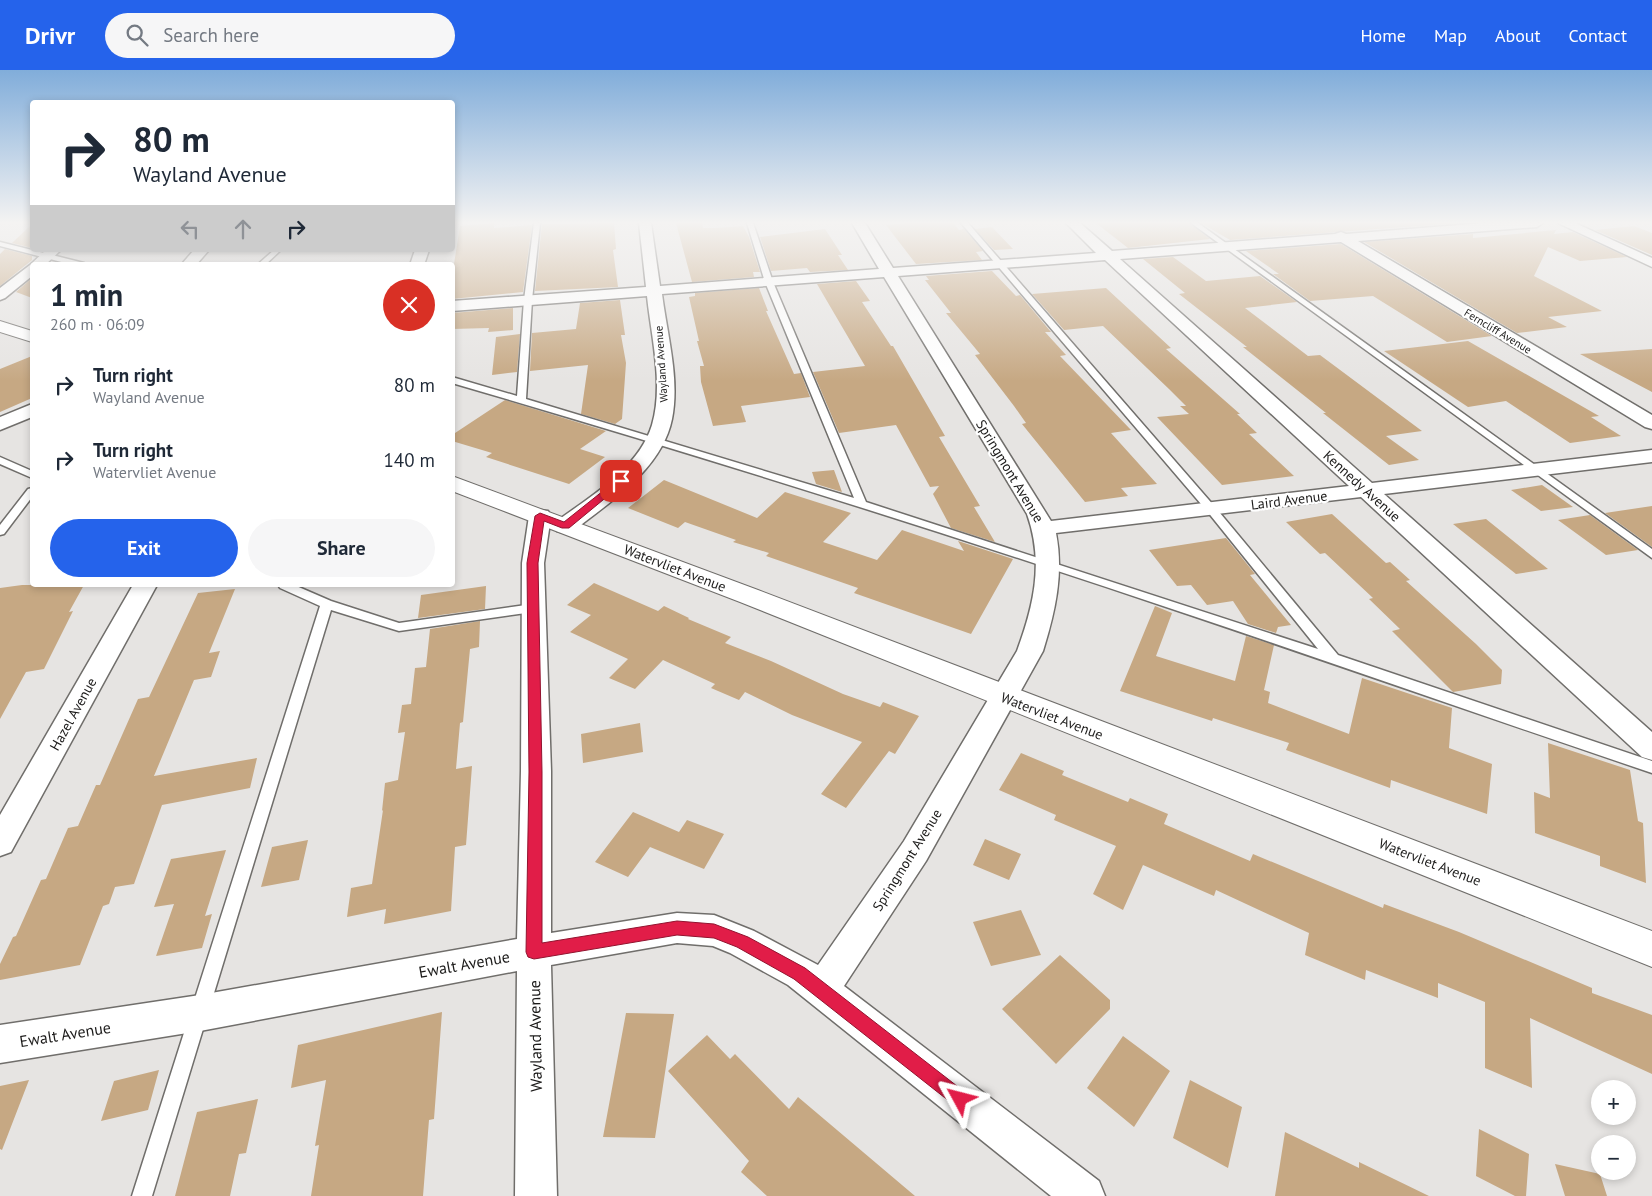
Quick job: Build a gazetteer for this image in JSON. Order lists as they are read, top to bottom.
{
  "streets": {
    "street": [
      "Ferncliff Avenue",
      "Wayland Avenue",
      "Springmont Avenue",
      "Kennedy Avenue",
      "Laird Avenue",
      "Watervliet Avenue",
      "Hazel Avenue",
      "Ewalt Avenue"
    ]
  },
  "crossings": [
    ["Wayland Avenue", "Watervliet Avenue"],
    ["Wayland Avenue", "Ewalt Avenue"],
    ["Springmont Avenue", "Laird Avenue"],
    ["Springmont Avenue", "Watervliet Avenue"],
    ["Springmont Avenue", "Ewalt Avenue"],
    ["Kennedy Avenue", "Laird Avenue"]
  ],
  "page": {
    "header": "Drivr",
    "search": "Search here",
    "nav": [
      "Home",
      "Map",
      "About",
      "Contact"
    ],
    "turn": ["80 m", "Wayland Avenue"],
    "heading": ["1 min", "260 m · 06:09"],
    "list": [
      {
        "name": "Turn right",
        "note": "Wayland Avenue",
        "value": "80 m"
      },
      {
        "name": "Turn right",
        "note": "Watervliet Avenue",
        "value": "140 m"
      }
    ],
    "buttons": ["Exit", "Share"],
    "map_buttons": ["+", "−"]
  }
}
